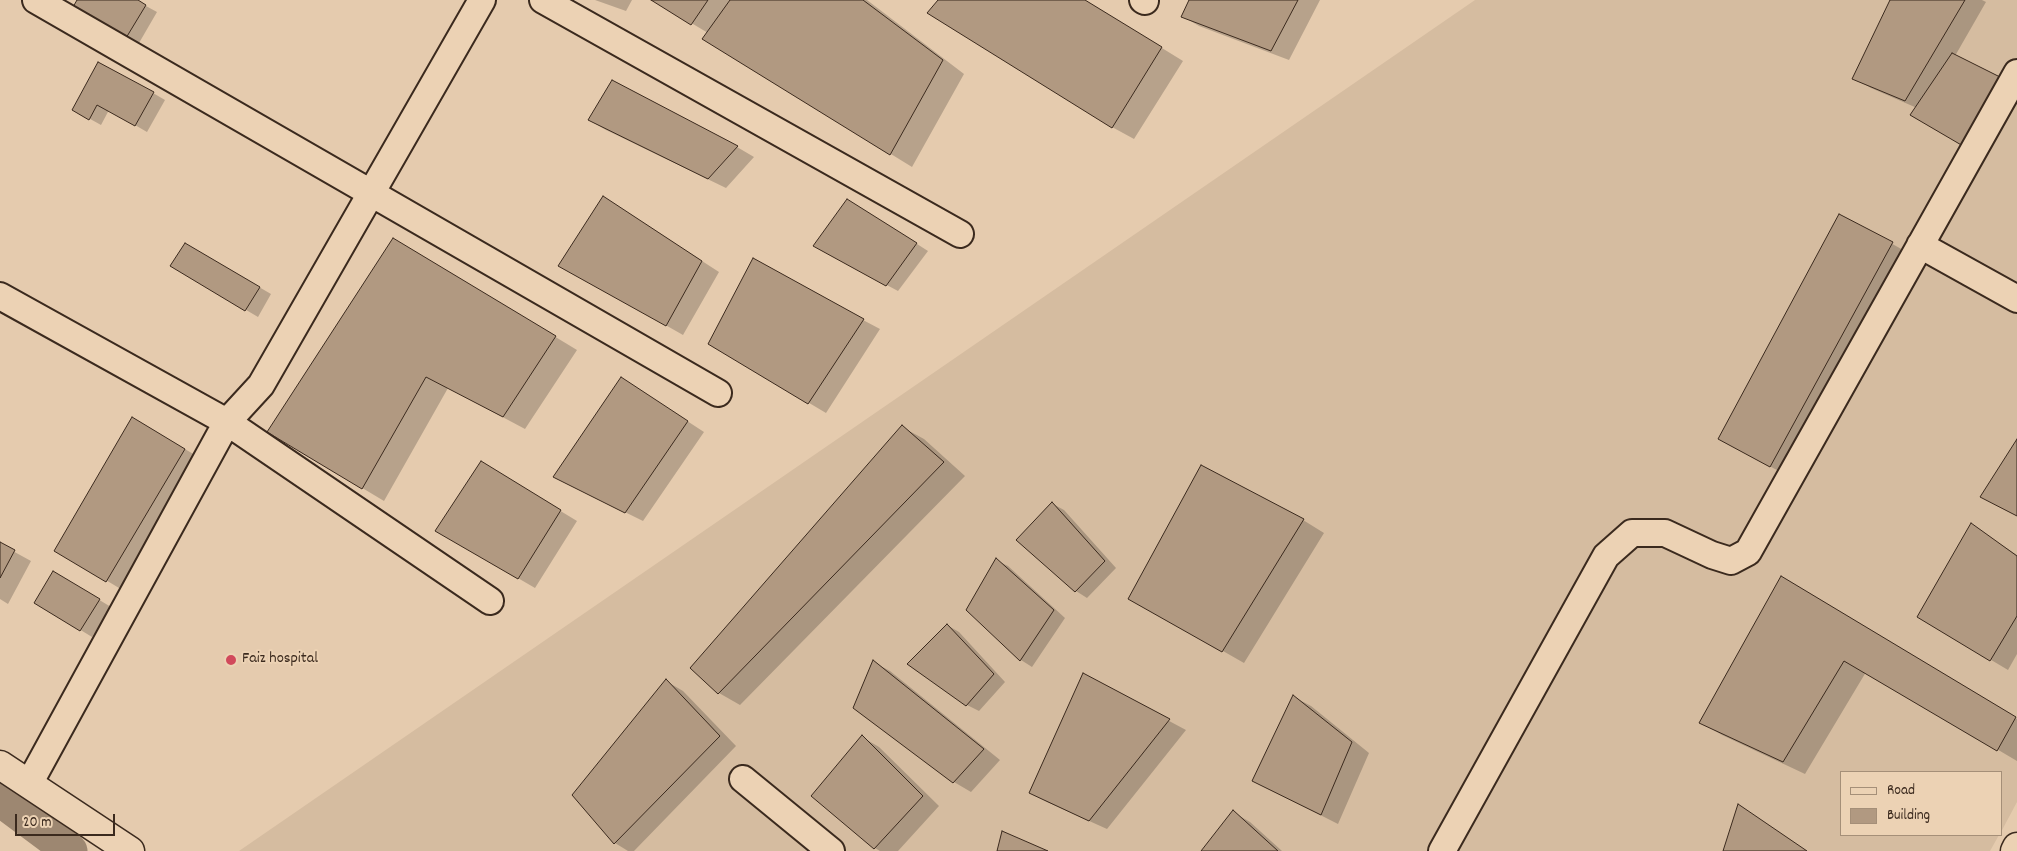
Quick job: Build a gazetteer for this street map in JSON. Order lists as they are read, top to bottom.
{
  "places": ["Faiz hospital"],
  "legend": ["Road", "Building"],
  "scale_bar": "20 m"
}
